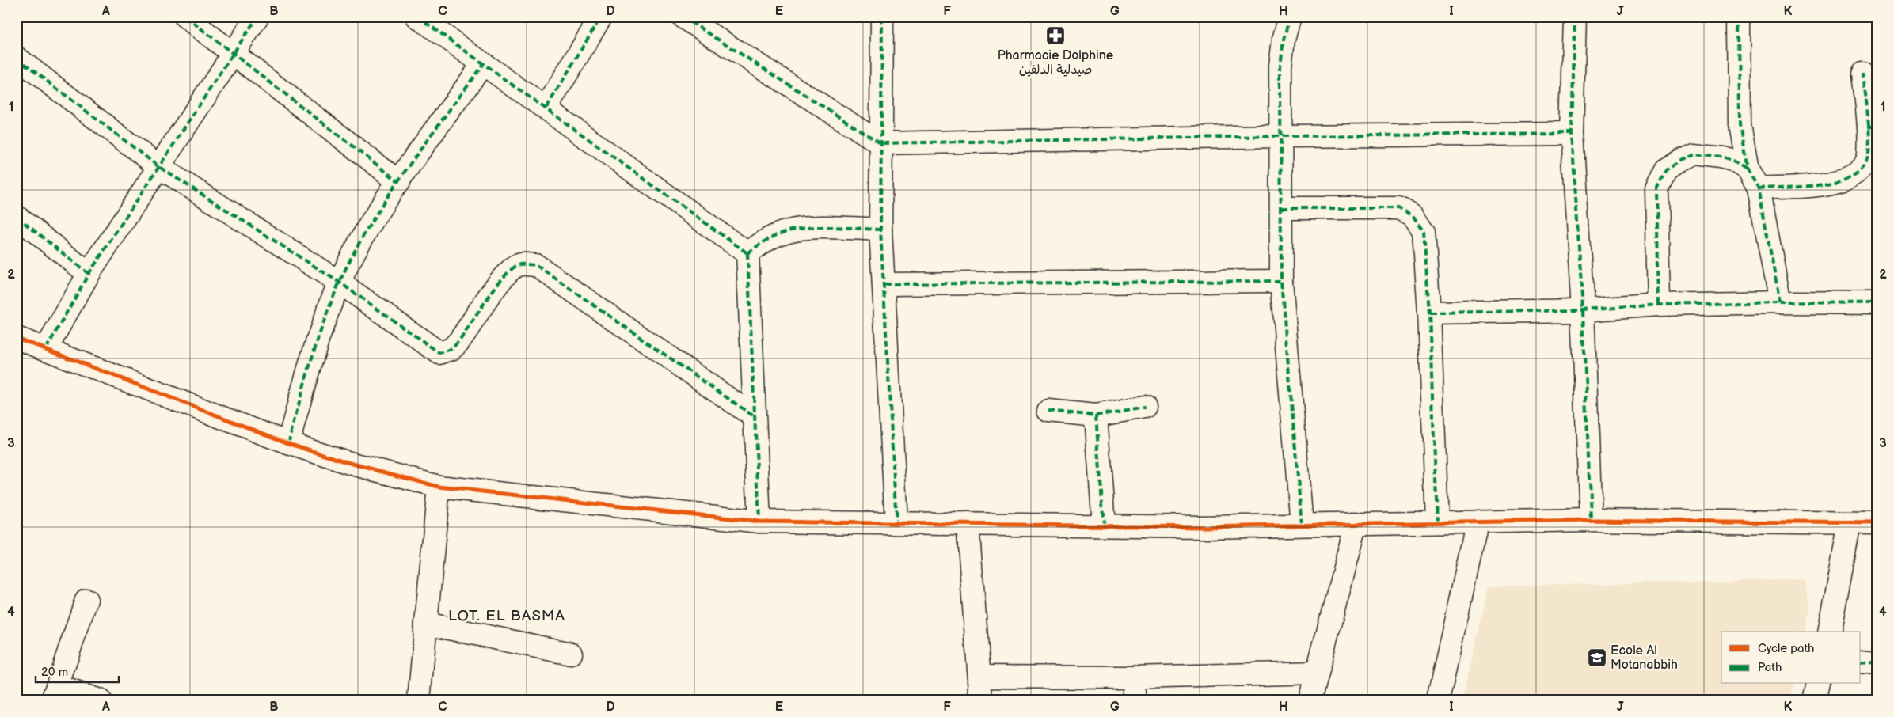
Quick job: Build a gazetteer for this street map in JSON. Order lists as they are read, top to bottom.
{
  "districts": ["LOT. EL BASMA"],
  "places": {
    "pharmacy": ["Pharmacie Dolphine صيدلية الدلفين"],
    "school or university": ["Ecole Al Motanabbih"]
  },
  "legend": ["Cycle path", "Path"],
  "scale_bar": "20 m",
  "grid": {
    "columns": [
      "A",
      "B",
      "C",
      "D",
      "E",
      "F",
      "G",
      "H",
      "I",
      "J",
      "K"
    ],
    "rows": [
      "1",
      "2",
      "3",
      "4"
    ]
  }
}
